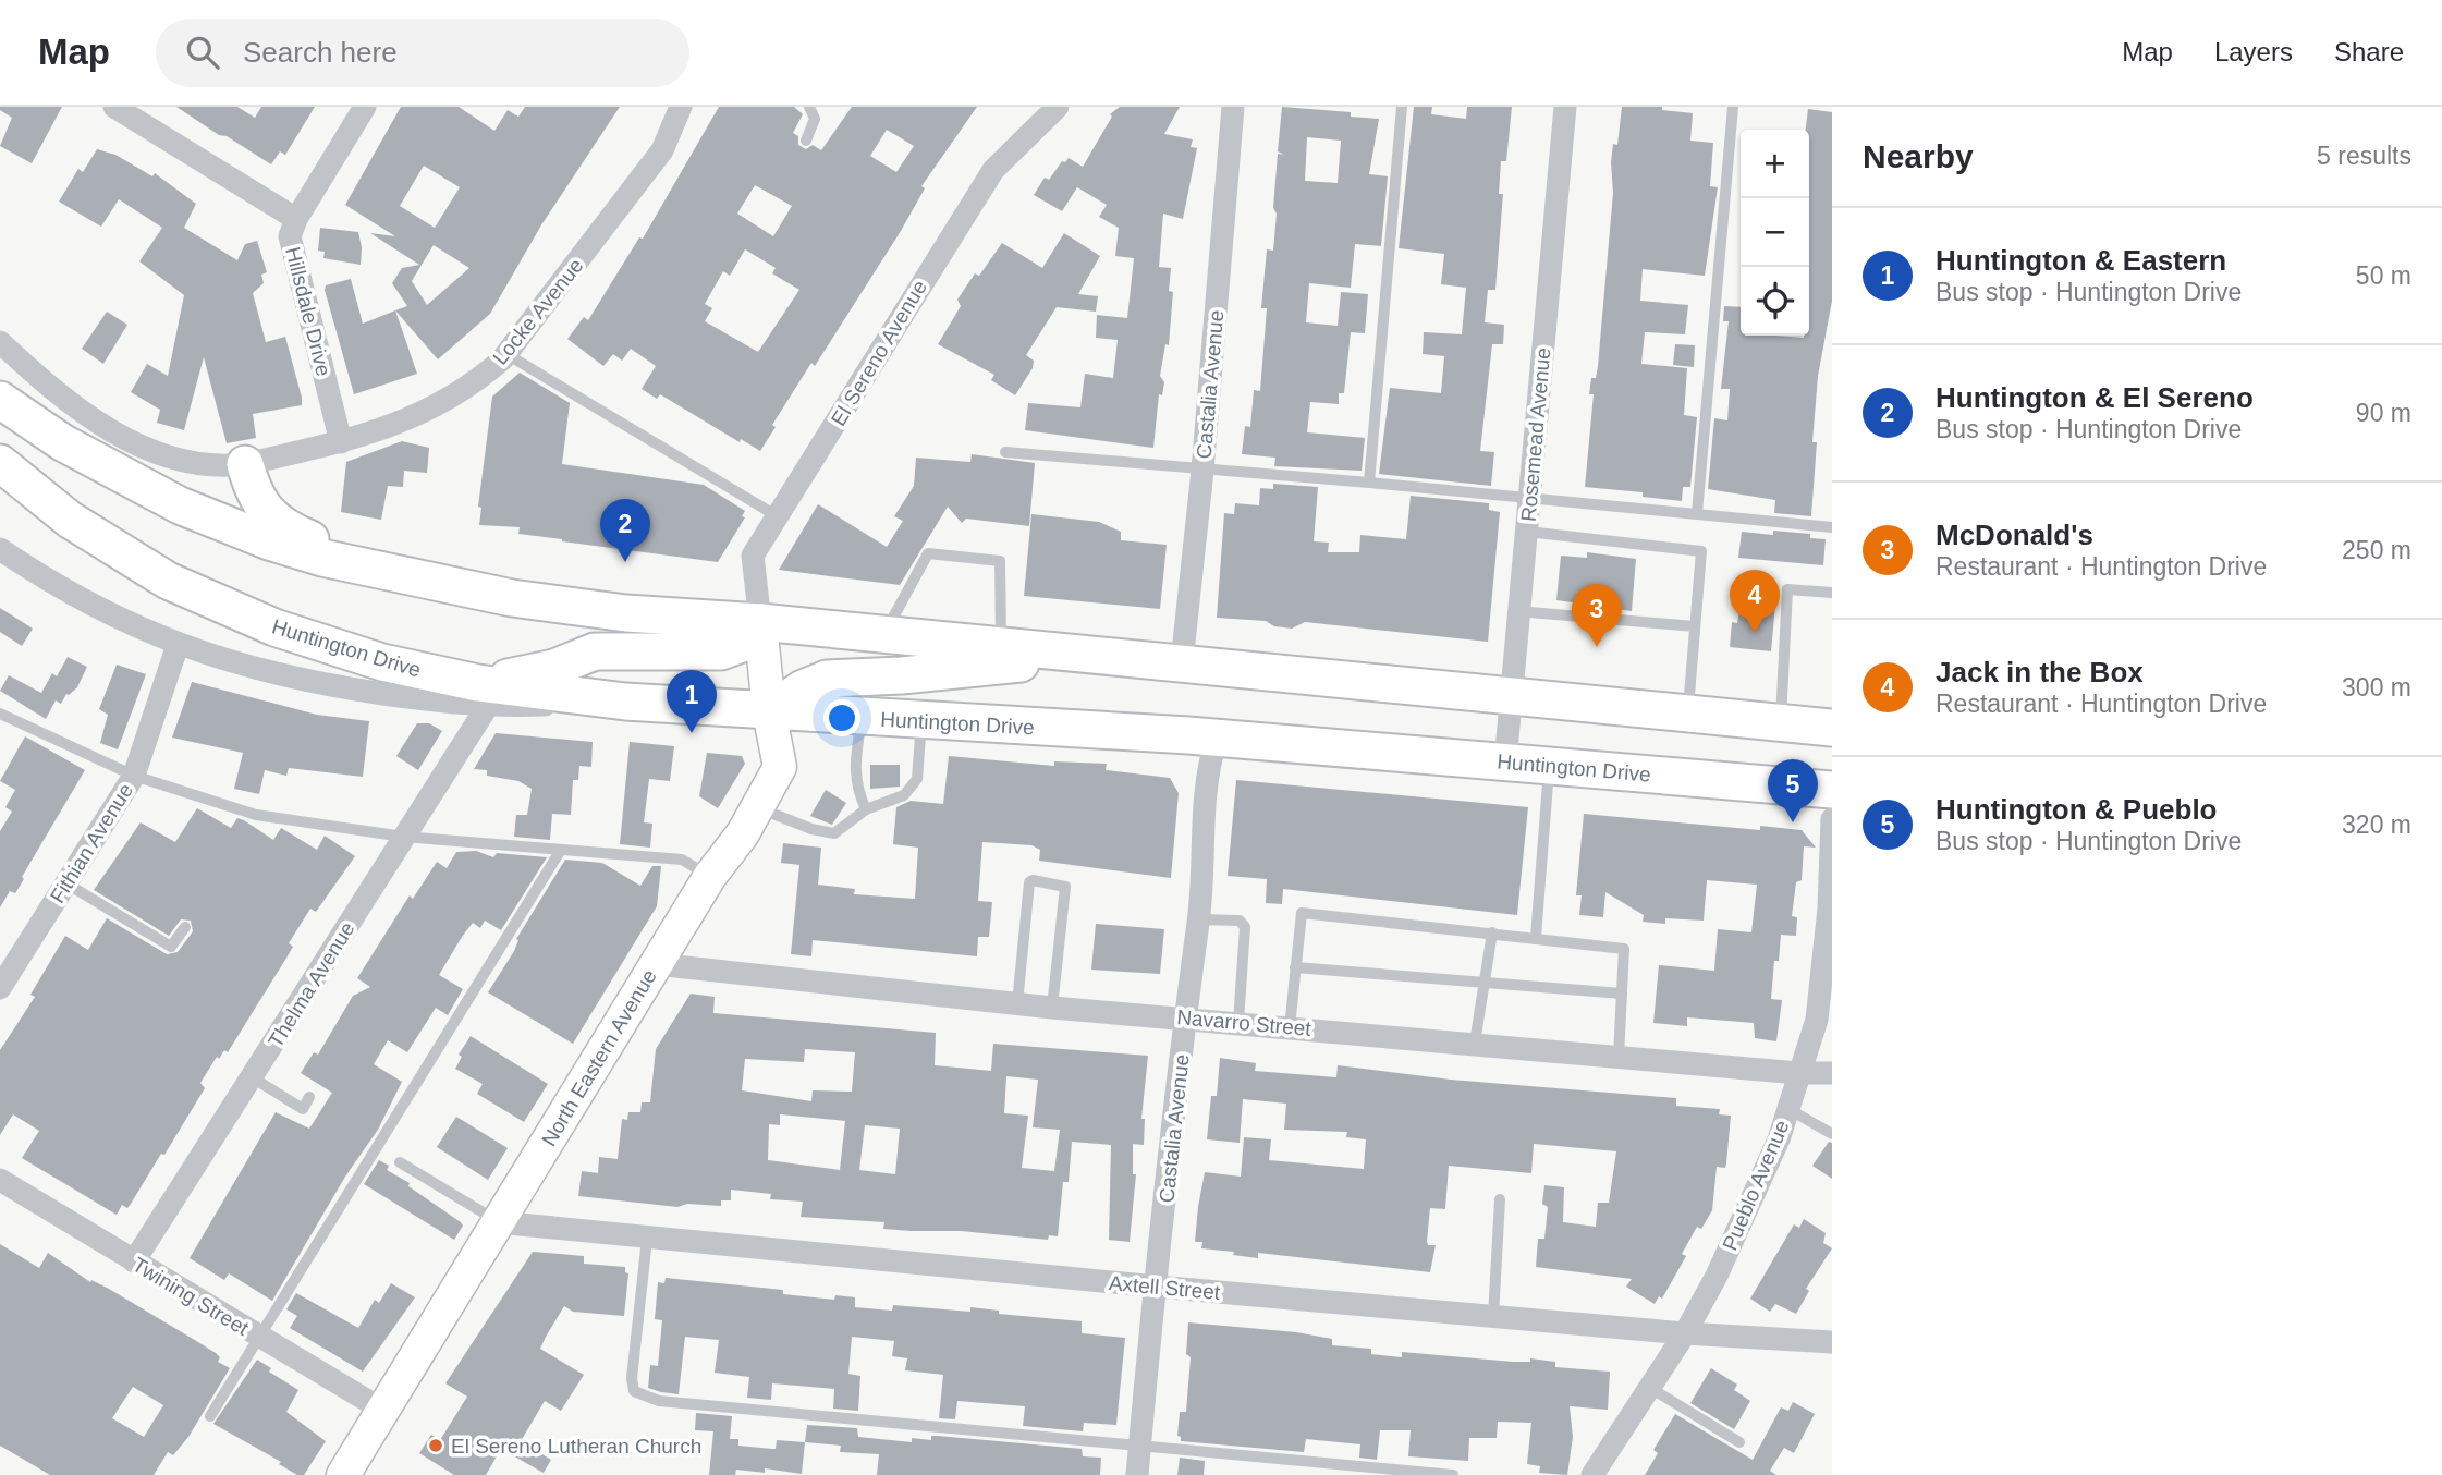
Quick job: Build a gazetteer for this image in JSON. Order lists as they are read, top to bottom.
{
  "streets": {
    "main road": ["Huntington Drive", "North Eastern Avenue"],
    "street": [
      "Hillsdale Drive",
      "Locke Avenue",
      "El Sereno Avenue",
      "Castalia Avenue",
      "Rosemead Avenue",
      "Fithian Avenue",
      "Thelma Avenue",
      "Navarro Street",
      "Pueblo Avenue",
      "Axtell Street",
      "Twining Street"
    ]
  },
  "crossings": [
    ["Hillsdale Drive", "Locke Avenue"],
    ["El Sereno Avenue", "North Eastern Avenue"],
    ["Castalia Avenue", "Huntington Drive"],
    ["Castalia Avenue", "Navarro Street"],
    ["Castalia Avenue", "Axtell Street"],
    ["Rosemead Avenue", "Huntington Drive"],
    ["Huntington Drive", "Thelma Avenue"],
    ["Huntington Drive", "North Eastern Avenue"],
    ["Thelma Avenue", "Twining Street"],
    ["Navarro Street", "North Eastern Avenue"],
    ["Navarro Street", "Pueblo Avenue"],
    ["North Eastern Avenue", "Axtell Street"],
    ["North Eastern Avenue", "Twining Street"],
    ["Pueblo Avenue", "Axtell Street"]
  ],
  "places": ["El Sereno Lutheran Church"],
  "page": {
    "header": "Map",
    "search": "Search here",
    "nav": ["Map", "Layers", "Share"],
    "heading": ["Nearby", "5 results"],
    "map_buttons": ["+", "−"],
    "list": [
      {
        "mark": "1",
        "name": "Huntington & Eastern",
        "note": "Bus stop · Huntington Drive",
        "value": "50 m"
      },
      {
        "mark": "2",
        "name": "Huntington & El Sereno",
        "note": "Bus stop · Huntington Drive",
        "value": "90 m"
      },
      {
        "mark": "3",
        "name": "McDonald's",
        "note": "Restaurant · Huntington Drive",
        "value": "250 m"
      },
      {
        "mark": "4",
        "name": "Jack in the Box",
        "note": "Restaurant · Huntington Drive",
        "value": "300 m"
      },
      {
        "mark": "5",
        "name": "Huntington & Pueblo",
        "note": "Bus stop · Huntington Drive",
        "value": "320 m"
      }
    ],
    "pins": [
      "2",
      "4",
      "3",
      "1",
      "5"
    ]
  }
}
